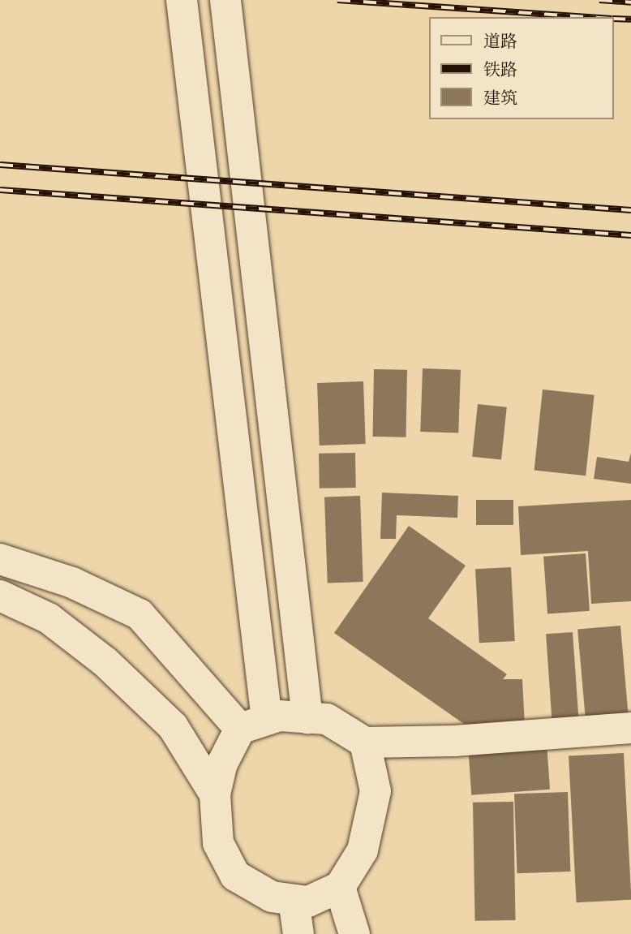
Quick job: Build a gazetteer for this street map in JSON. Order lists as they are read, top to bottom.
{
  "legend": ["道路", "铁路", "建筑"]
}
